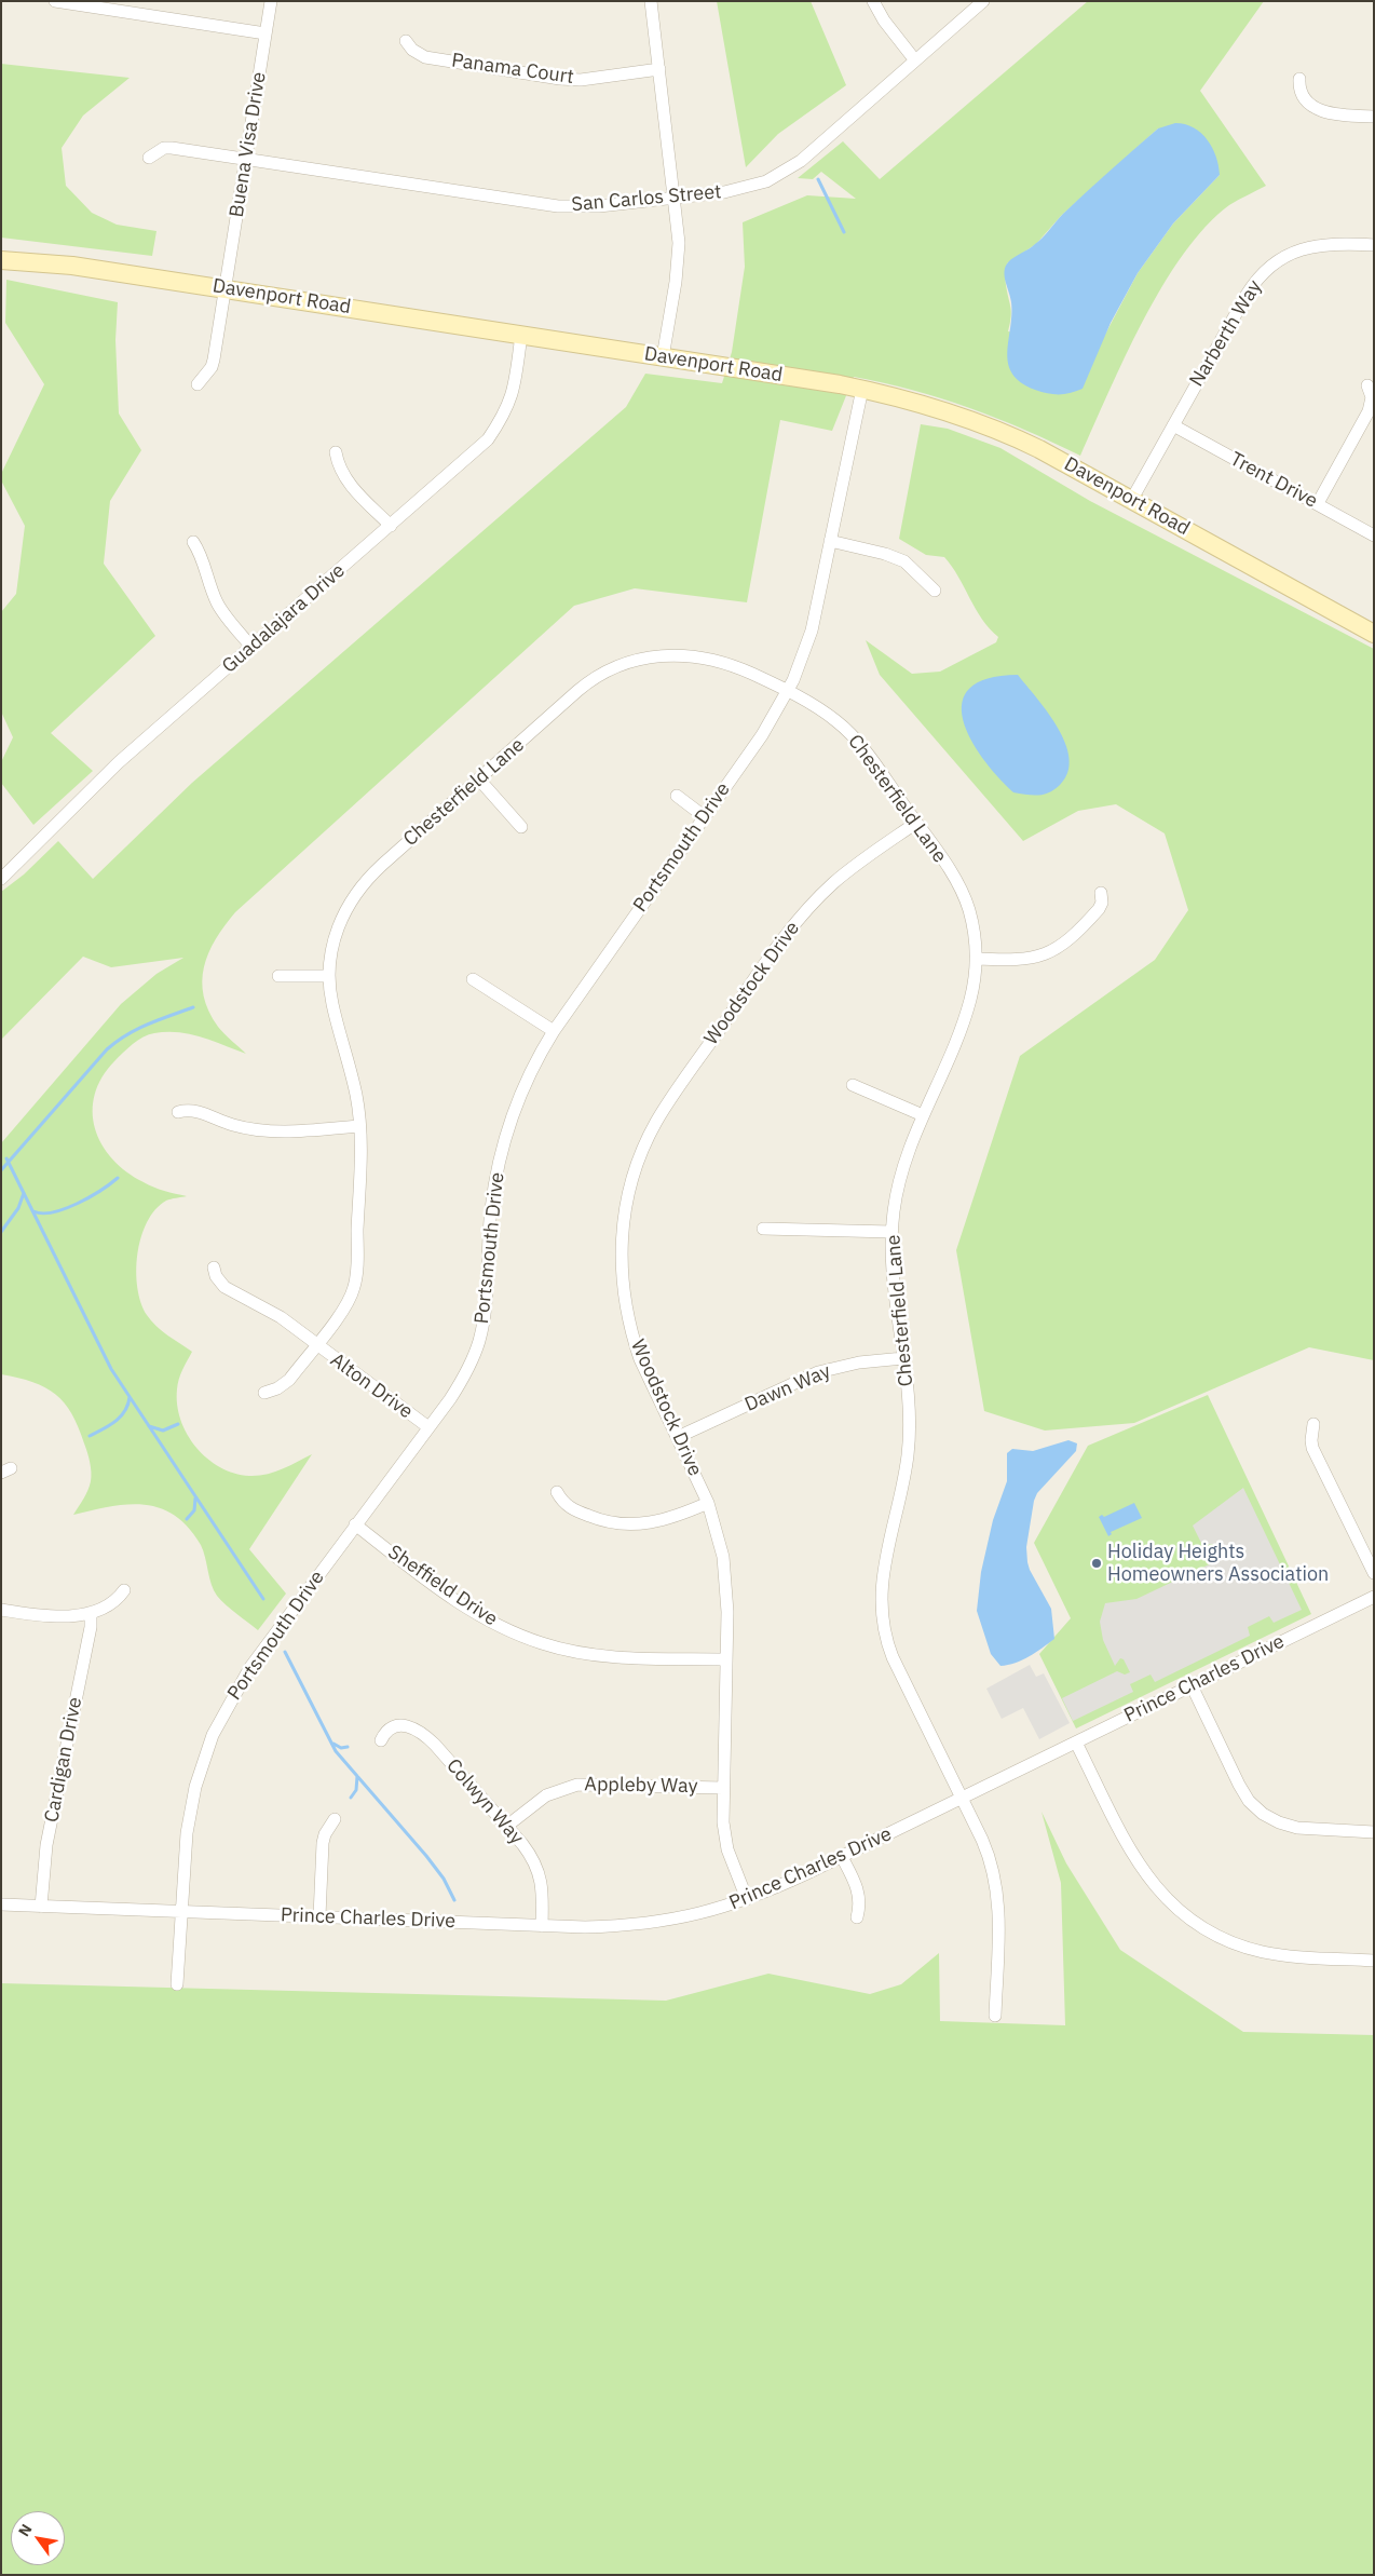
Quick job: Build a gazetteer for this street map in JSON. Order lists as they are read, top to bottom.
{
  "streets": {
    "street": [
      "Panama Court",
      "Buena Visa Drive",
      "San Carlos Street",
      "Davenport Road",
      "Narberth Way",
      "Trent Drive",
      "Guadalajara Drive",
      "Chesterfield Lane",
      "Portsmouth Drive",
      "Woodstock Drive",
      "Alton Drive",
      "Dawn Way",
      "Sheffield Drive",
      "Prince Charles Drive",
      "Cardigan Drive",
      "Appleby Way",
      "Colwyn Way"
    ]
  },
  "crossings": [
    ["Buena Visa Drive", "San Carlos Street"],
    ["Buena Visa Drive", "Davenport Road"],
    ["Davenport Road", "Narberth Way"],
    ["Davenport Road", "Guadalajara Drive"],
    ["Davenport Road", "Portsmouth Drive"],
    ["Narberth Way", "Trent Drive"],
    ["Chesterfield Lane", "Portsmouth Drive"],
    ["Chesterfield Lane", "Woodstock Drive"],
    ["Chesterfield Lane", "Alton Drive"],
    ["Chesterfield Lane", "Dawn Way"],
    ["Chesterfield Lane", "Prince Charles Drive"],
    ["Portsmouth Drive", "Alton Drive"],
    ["Portsmouth Drive", "Sheffield Drive"],
    ["Portsmouth Drive", "Prince Charles Drive"],
    ["Woodstock Drive", "Dawn Way"],
    ["Woodstock Drive", "Sheffield Drive"],
    ["Woodstock Drive", "Prince Charles Drive"],
    ["Woodstock Drive", "Appleby Way"],
    ["Prince Charles Drive", "Cardigan Drive"],
    ["Prince Charles Drive", "Colwyn Way"],
    ["Appleby Way", "Colwyn Way"]
  ],
  "places": ["Holiday Heights Homeowners Association"],
  "north": "top left"
}
